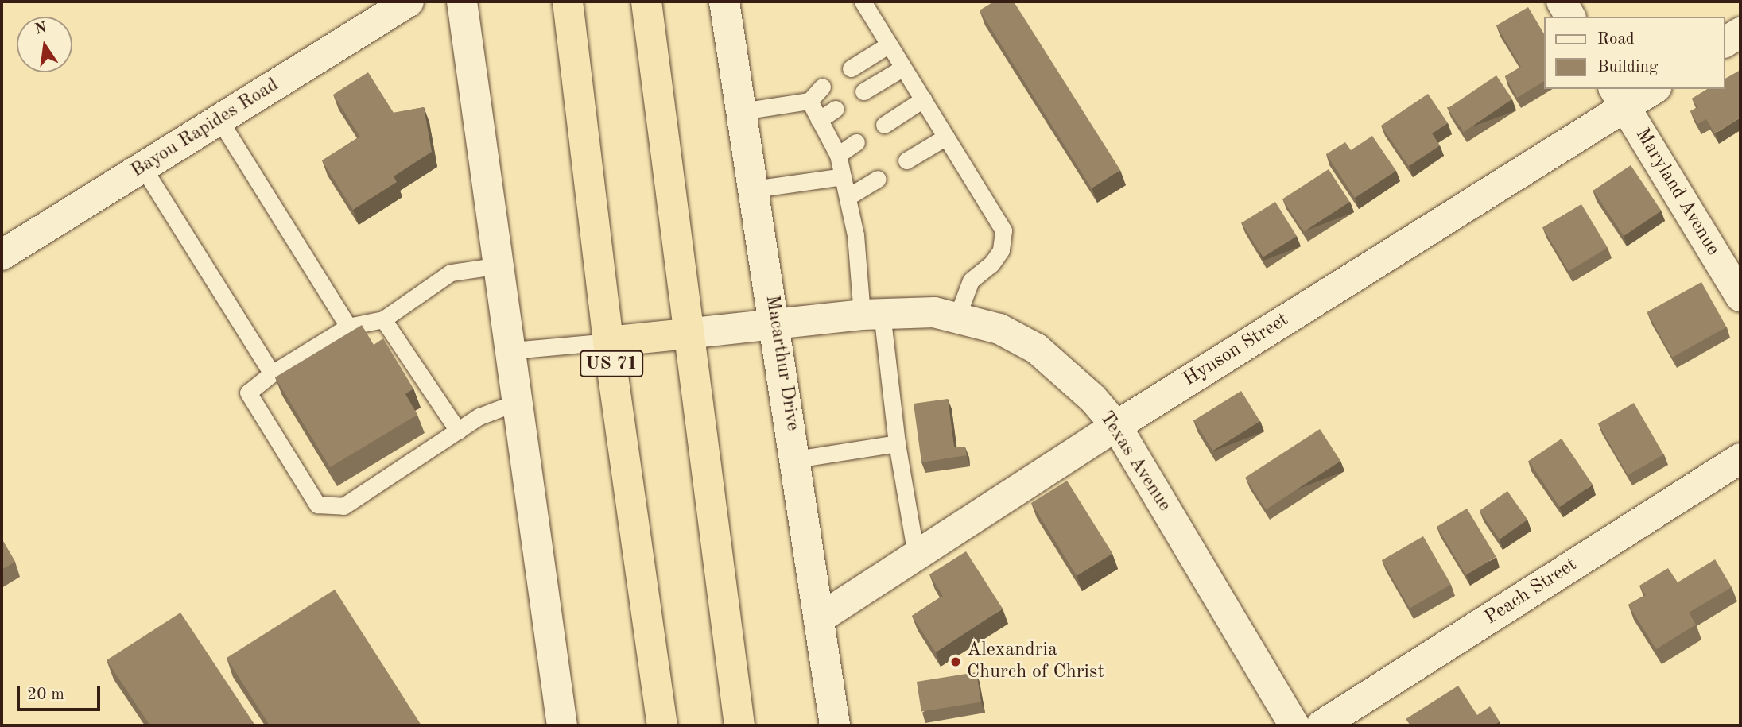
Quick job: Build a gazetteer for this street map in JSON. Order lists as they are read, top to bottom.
{
  "streets": {
    "highway": ["US 71"],
    "street": [
      "Bayou Rapides Road",
      "Maryland Avenue",
      "Hynson Street",
      "Macarthur Drive",
      "Texas Avenue",
      "Peach Street"
    ]
  },
  "crossings": [
    ["Maryland Avenue", "Hynson Street"],
    ["Hynson Street", "Macarthur Drive"],
    ["Hynson Street", "Texas Avenue"],
    ["Macarthur Drive", "Texas Avenue"]
  ],
  "places": ["Alexandria Church of Christ"],
  "legend": ["Road", "Building"],
  "scale_bar": "20 m",
  "north": "top"
}
